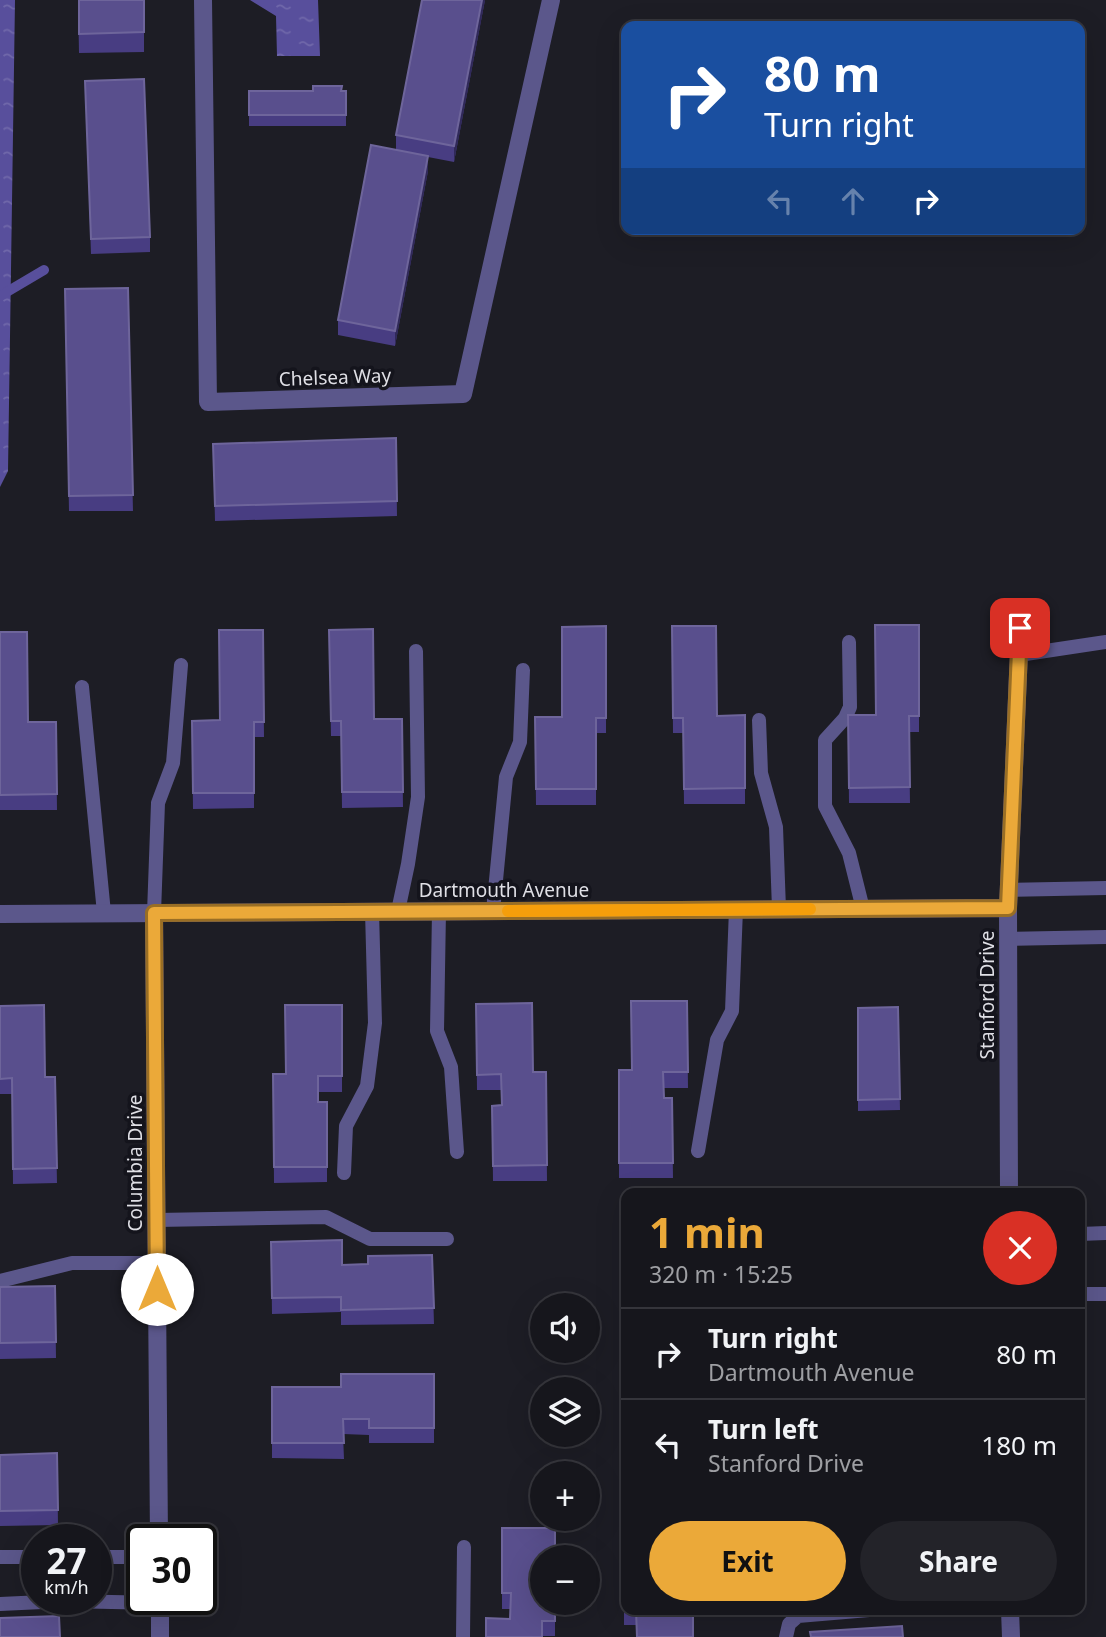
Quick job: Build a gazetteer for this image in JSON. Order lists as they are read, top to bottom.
{
  "streets": {
    "street": [
      "Chelsea Way",
      "Dartmouth Avenue",
      "Stanford Drive",
      "Columbia Drive"
    ]
  },
  "crossings": [
    ["Dartmouth Avenue", "Stanford Drive"],
    ["Dartmouth Avenue", "Columbia Drive"]
  ],
  "page": {
    "turn": ["80 m", "Turn right"],
    "heading": ["1 min", "320 m · 15:25"],
    "map_buttons": ["+", "−"],
    "list": [
      {
        "name": "Turn right",
        "note": "Dartmouth Avenue",
        "value": "80 m"
      },
      {
        "name": "Turn left",
        "note": "Stanford Drive",
        "value": "180 m"
      }
    ],
    "buttons": ["Exit", "Share"],
    "speed": "27 km/h",
    "limit": "30"
  }
}
